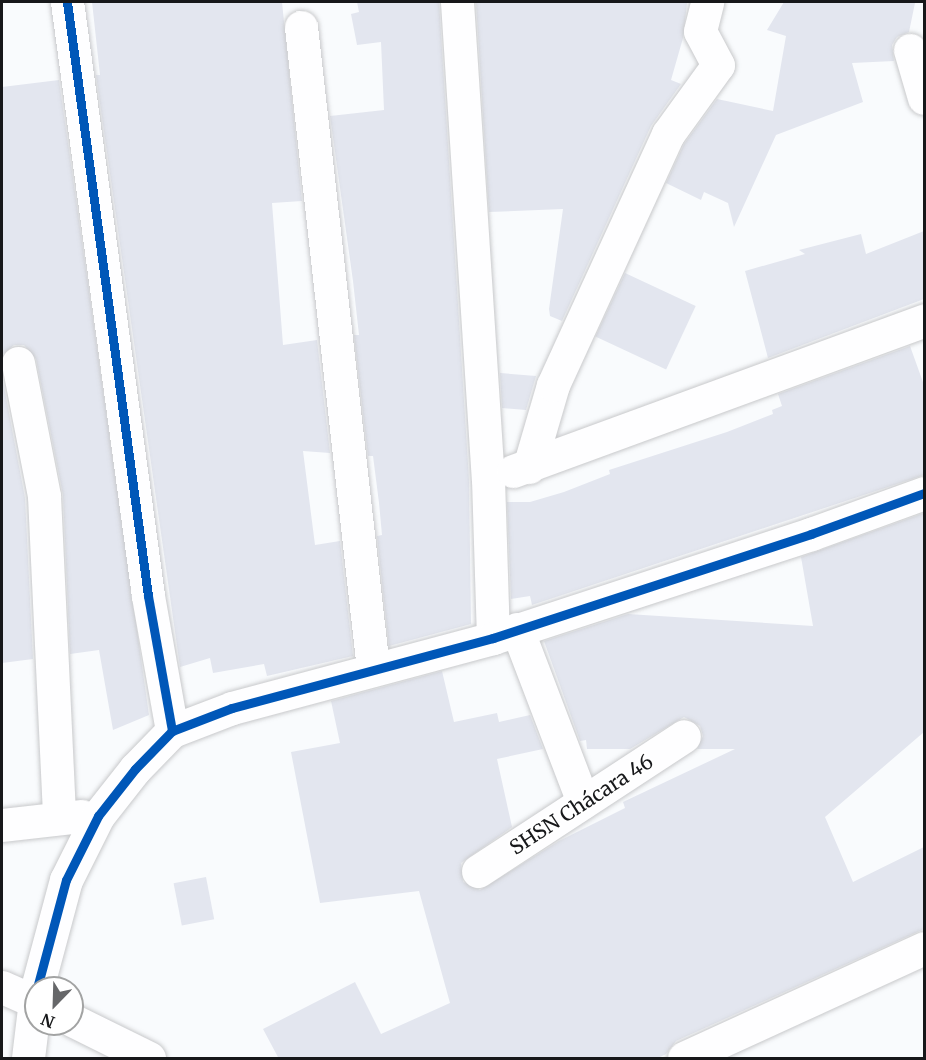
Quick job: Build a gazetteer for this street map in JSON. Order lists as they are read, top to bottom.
{
  "streets": {
    "street": ["SHSN Chácara 46"]
  },
  "north": "bottom left"
}
